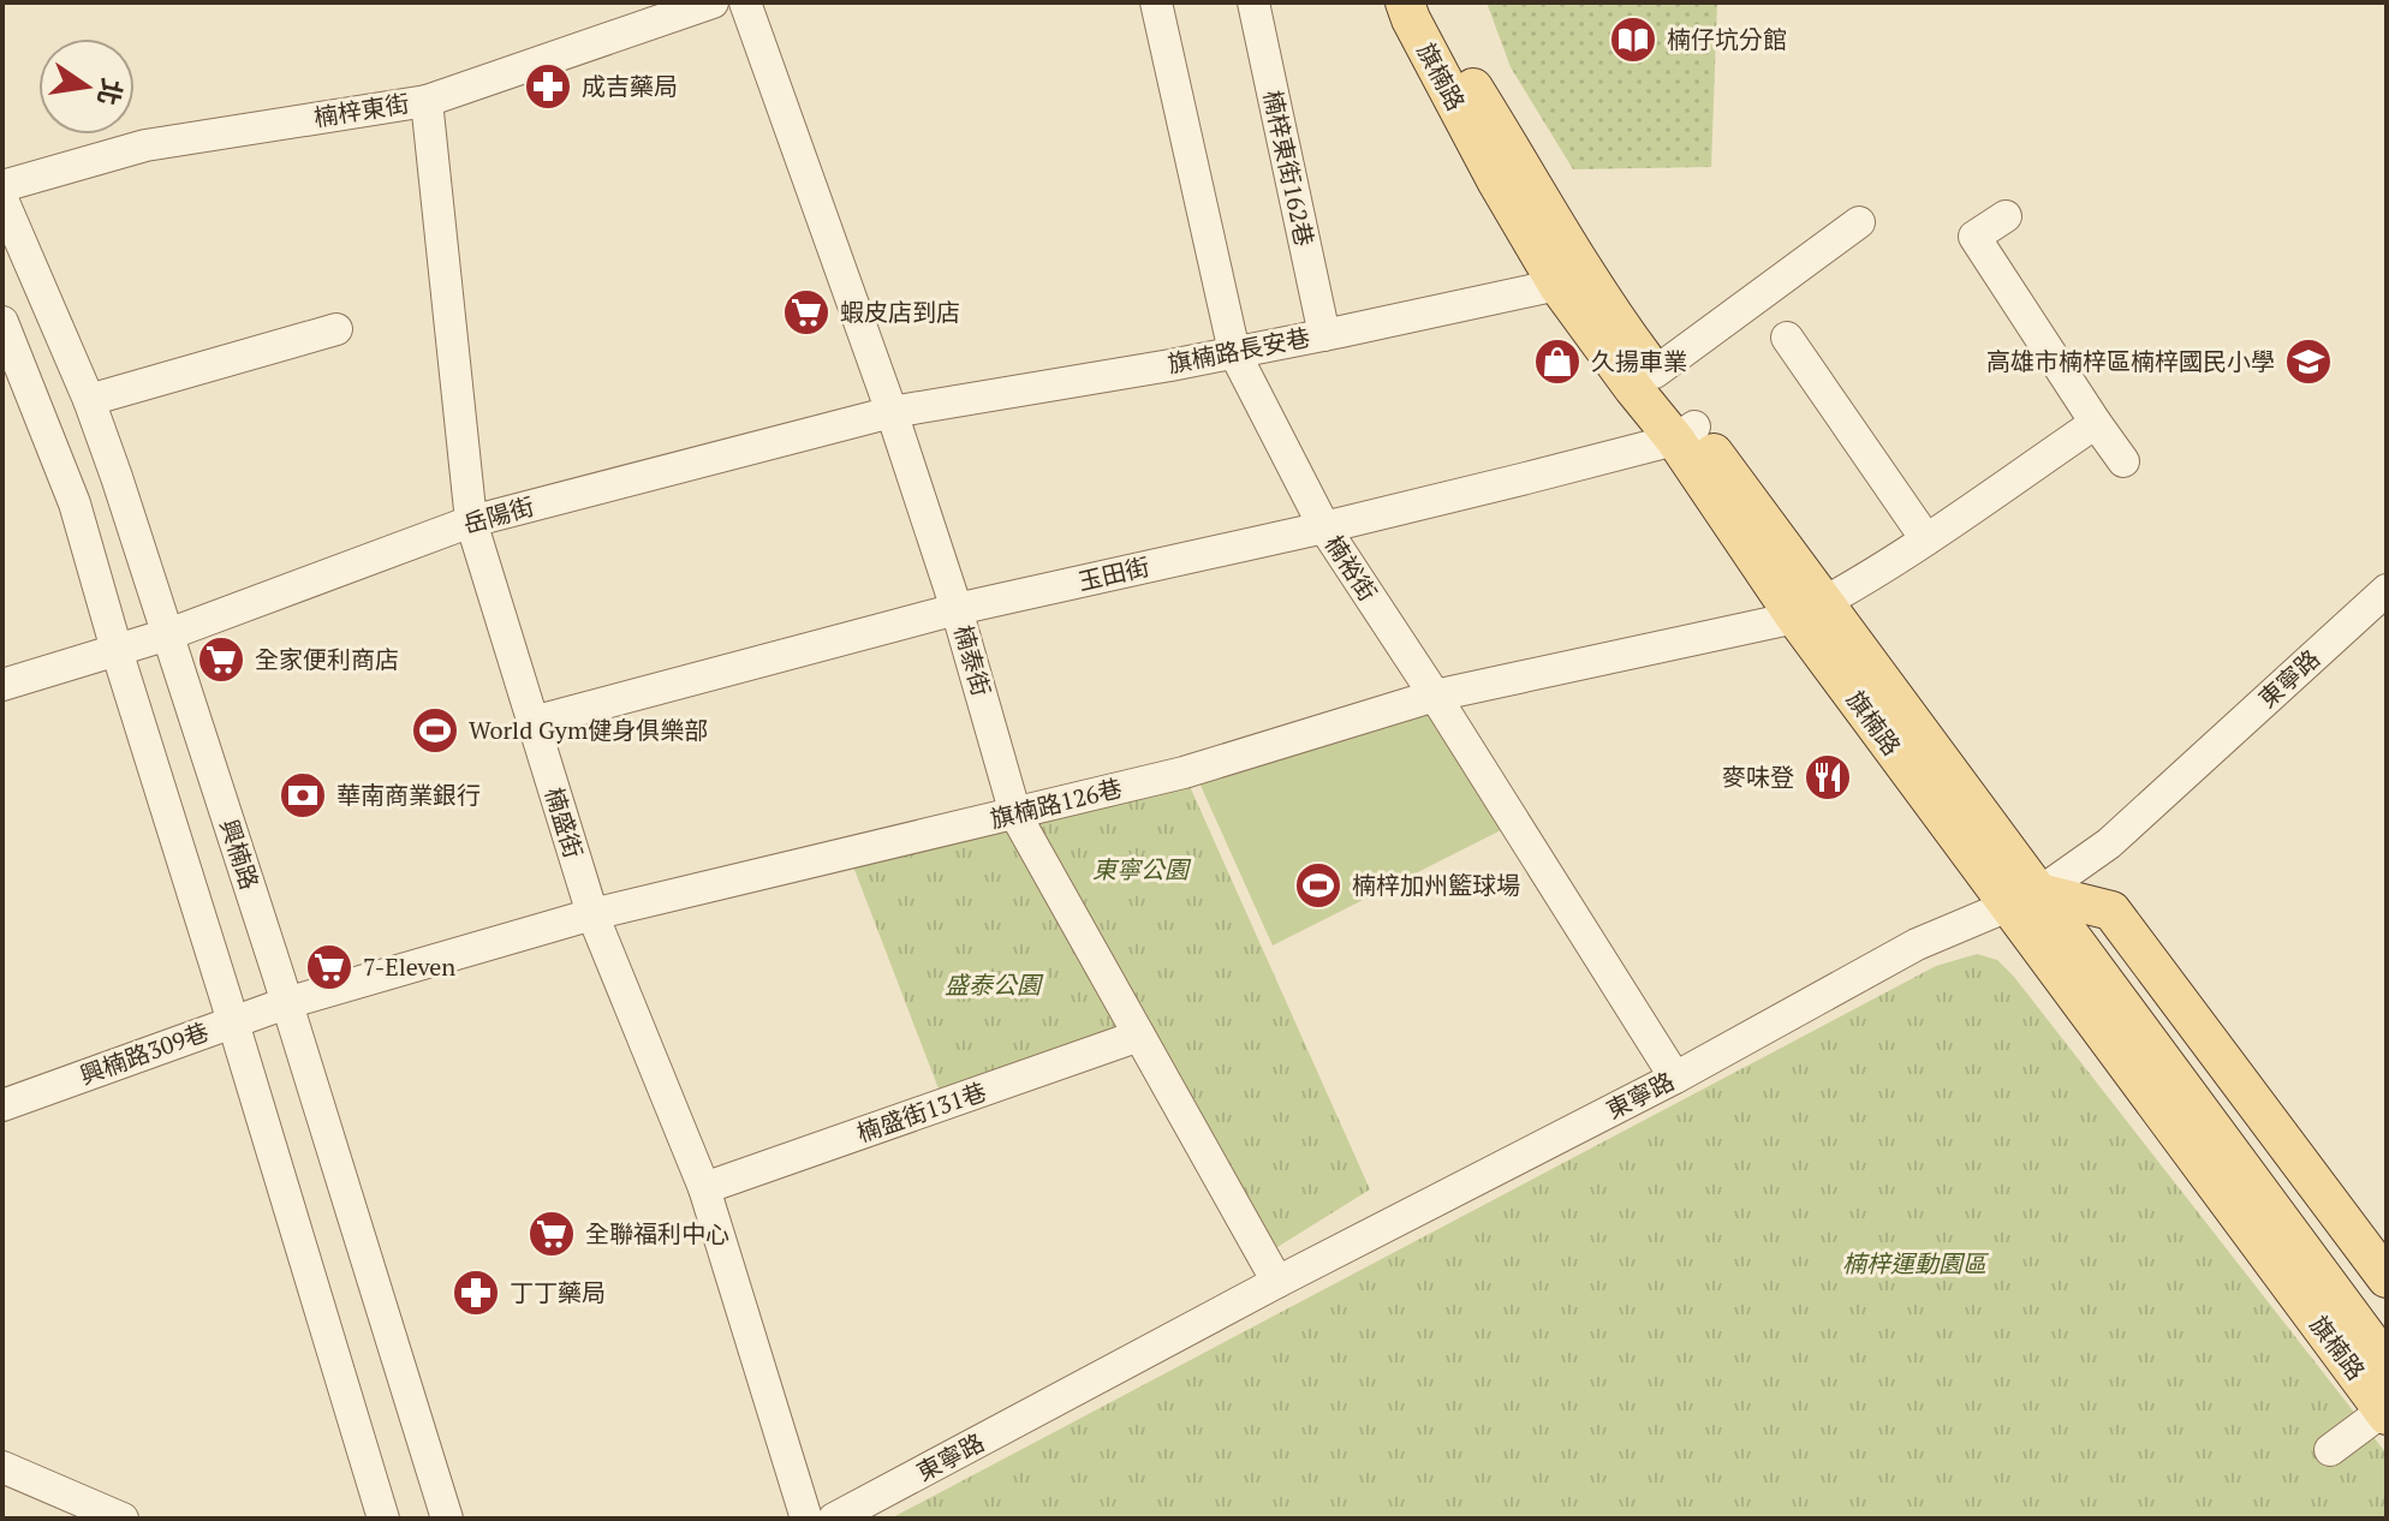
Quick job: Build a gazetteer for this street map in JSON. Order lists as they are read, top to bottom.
{
  "streets": {
    "main road": ["旗楠路"],
    "street": [
      "楠梓東街",
      "楠梓東街162巷",
      "旗楠路長安巷",
      "岳陽街",
      "楠裕街",
      "玉田街",
      "楠泰街",
      "東寧路",
      "旗楠路126巷",
      "楠盛街",
      "興楠路",
      "興楠路309巷",
      "楠盛街131巷"
    ]
  },
  "crossings": [
    ["旗楠路", "旗楠路長安巷"],
    ["旗楠路", "玉田街"],
    ["旗楠路", "東寧路"],
    ["旗楠路", "旗楠路126巷"],
    ["楠梓東街", "楠盛街"],
    ["楠梓東街162巷", "旗楠路長安巷"],
    ["旗楠路長安巷", "岳陽街"],
    ["旗楠路長安巷", "楠裕街"],
    ["旗楠路長安巷", "楠泰街"],
    ["岳陽街", "楠泰街"],
    ["岳陽街", "楠盛街"],
    ["岳陽街", "興楠路"],
    ["楠裕街", "玉田街"],
    ["楠裕街", "東寧路"],
    ["楠裕街", "旗楠路126巷"],
    ["玉田街", "楠泰街"],
    ["玉田街", "楠盛街"],
    ["楠泰街", "東寧路"],
    ["楠泰街", "旗楠路126巷"],
    ["楠泰街", "楠盛街131巷"],
    ["旗楠路126巷", "楠盛街"],
    ["旗楠路126巷", "興楠路"],
    ["旗楠路126巷", "興楠路309巷"],
    ["楠盛街", "楠盛街131巷"],
    ["興楠路", "興楠路309巷"]
  ],
  "parks": ["東寧公園", "盛泰公園", "楠梓運動園區"],
  "places": {
    "library": ["楠仔坑分館"],
    "pharmacy": ["成吉藥局", "丁丁藥局"],
    "supermarket": [
      "蝦皮店到店",
      "全家便利商店",
      "7-Eleven",
      "全聯福利中心"
    ],
    "shop": ["久揚車業"],
    "school or university": ["高雄市楠梓區楠梓國民小學"],
    "sports": ["World Gym健身俱樂部", "楠梓加州籃球場"],
    "restaurant": ["麥味登"],
    "bank": ["華南商業銀行"]
  },
  "north": "right"
}
